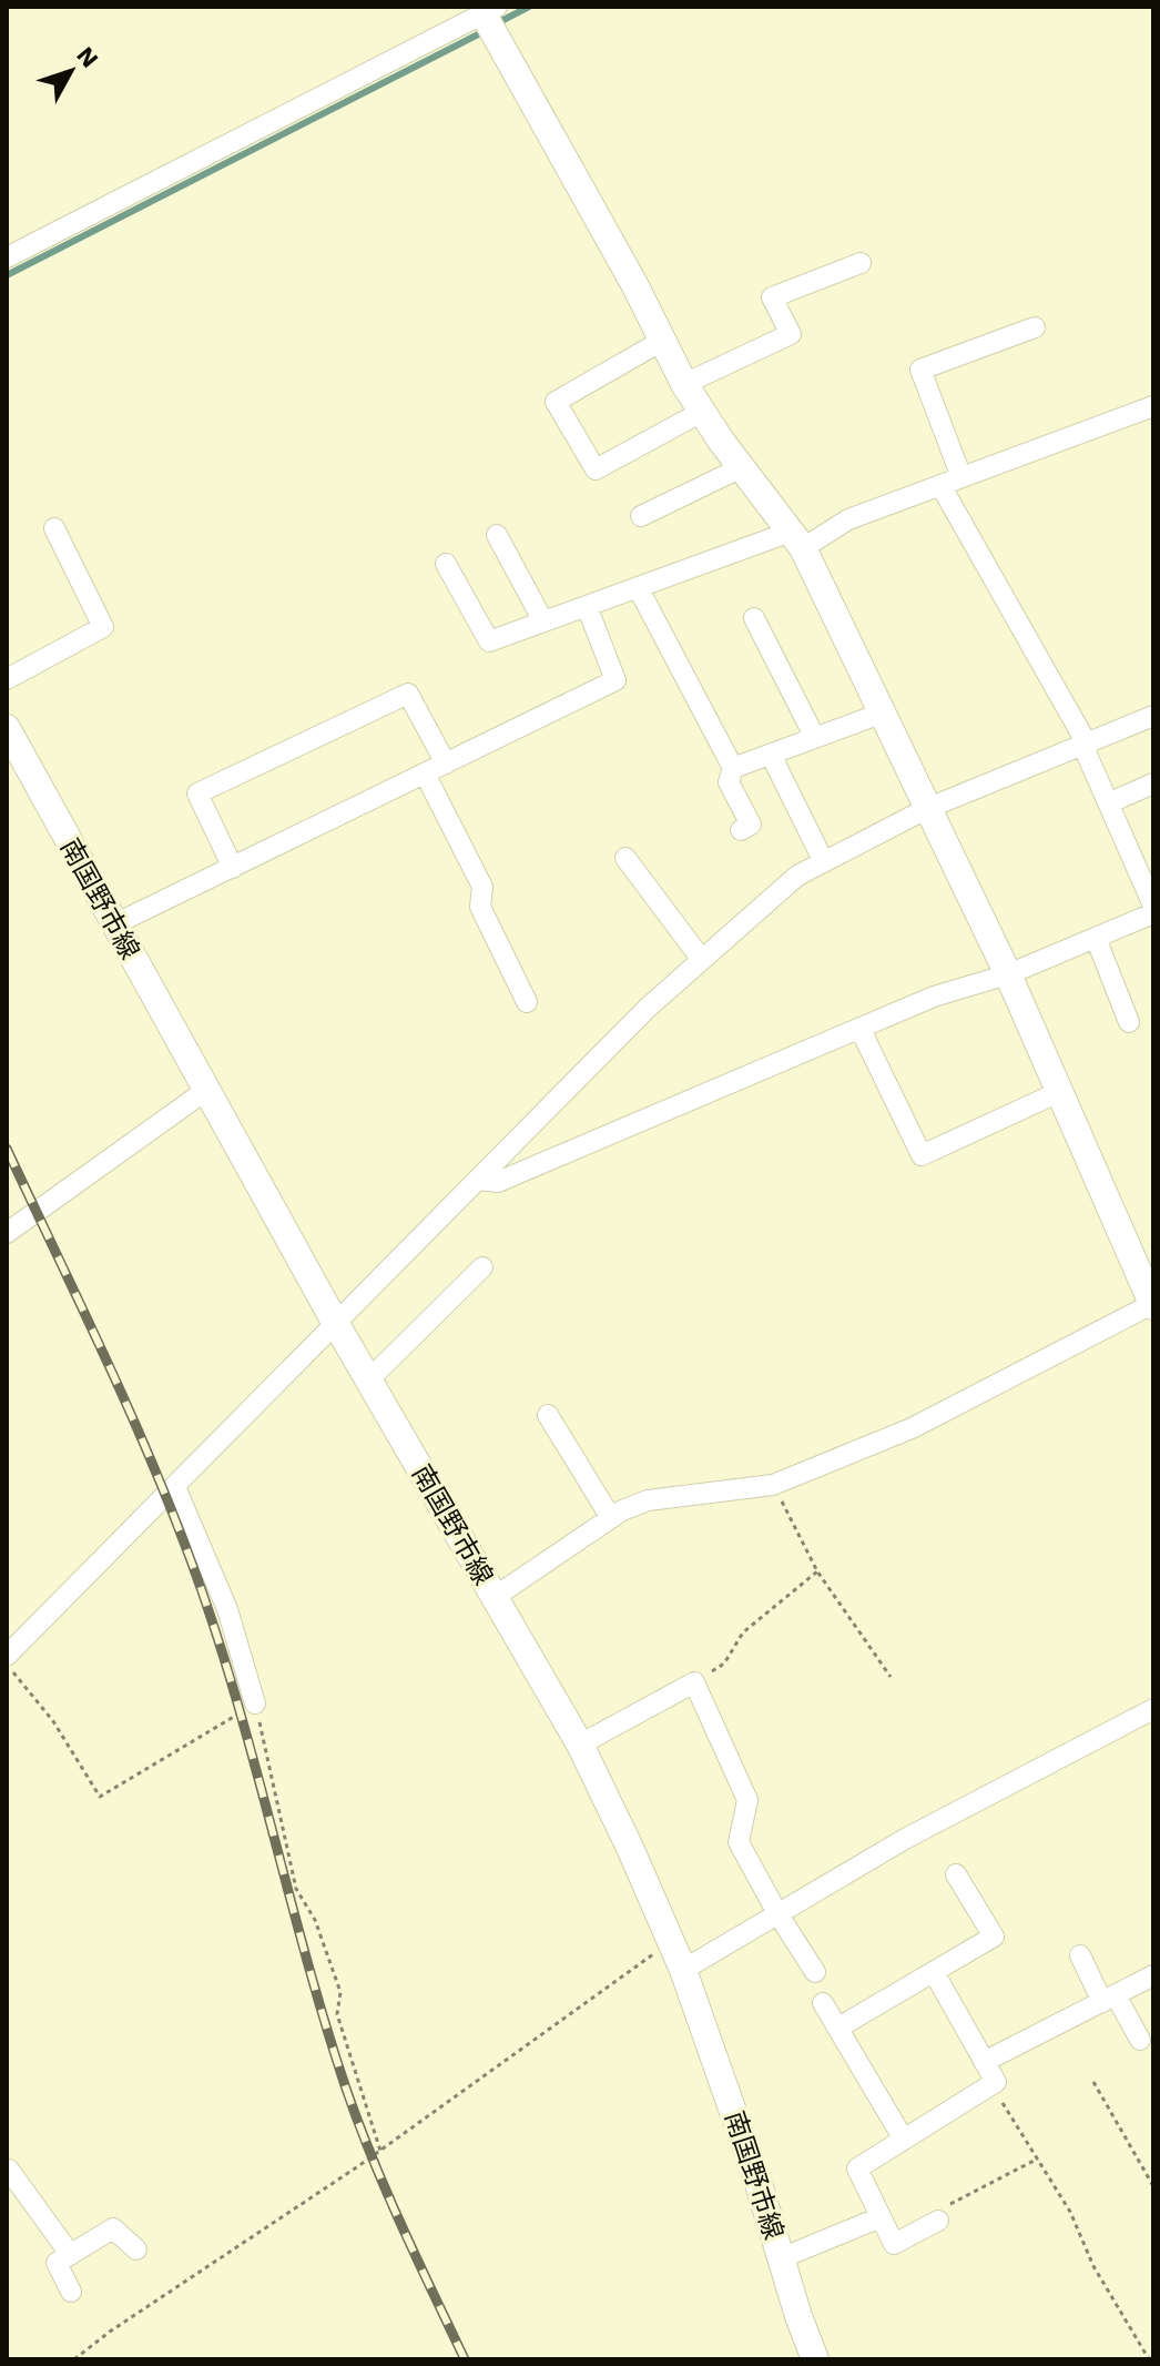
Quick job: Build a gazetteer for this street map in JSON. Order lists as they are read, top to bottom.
{
  "streets": {
    "main road": ["南国野市線"]
  },
  "north": "top right"
}
